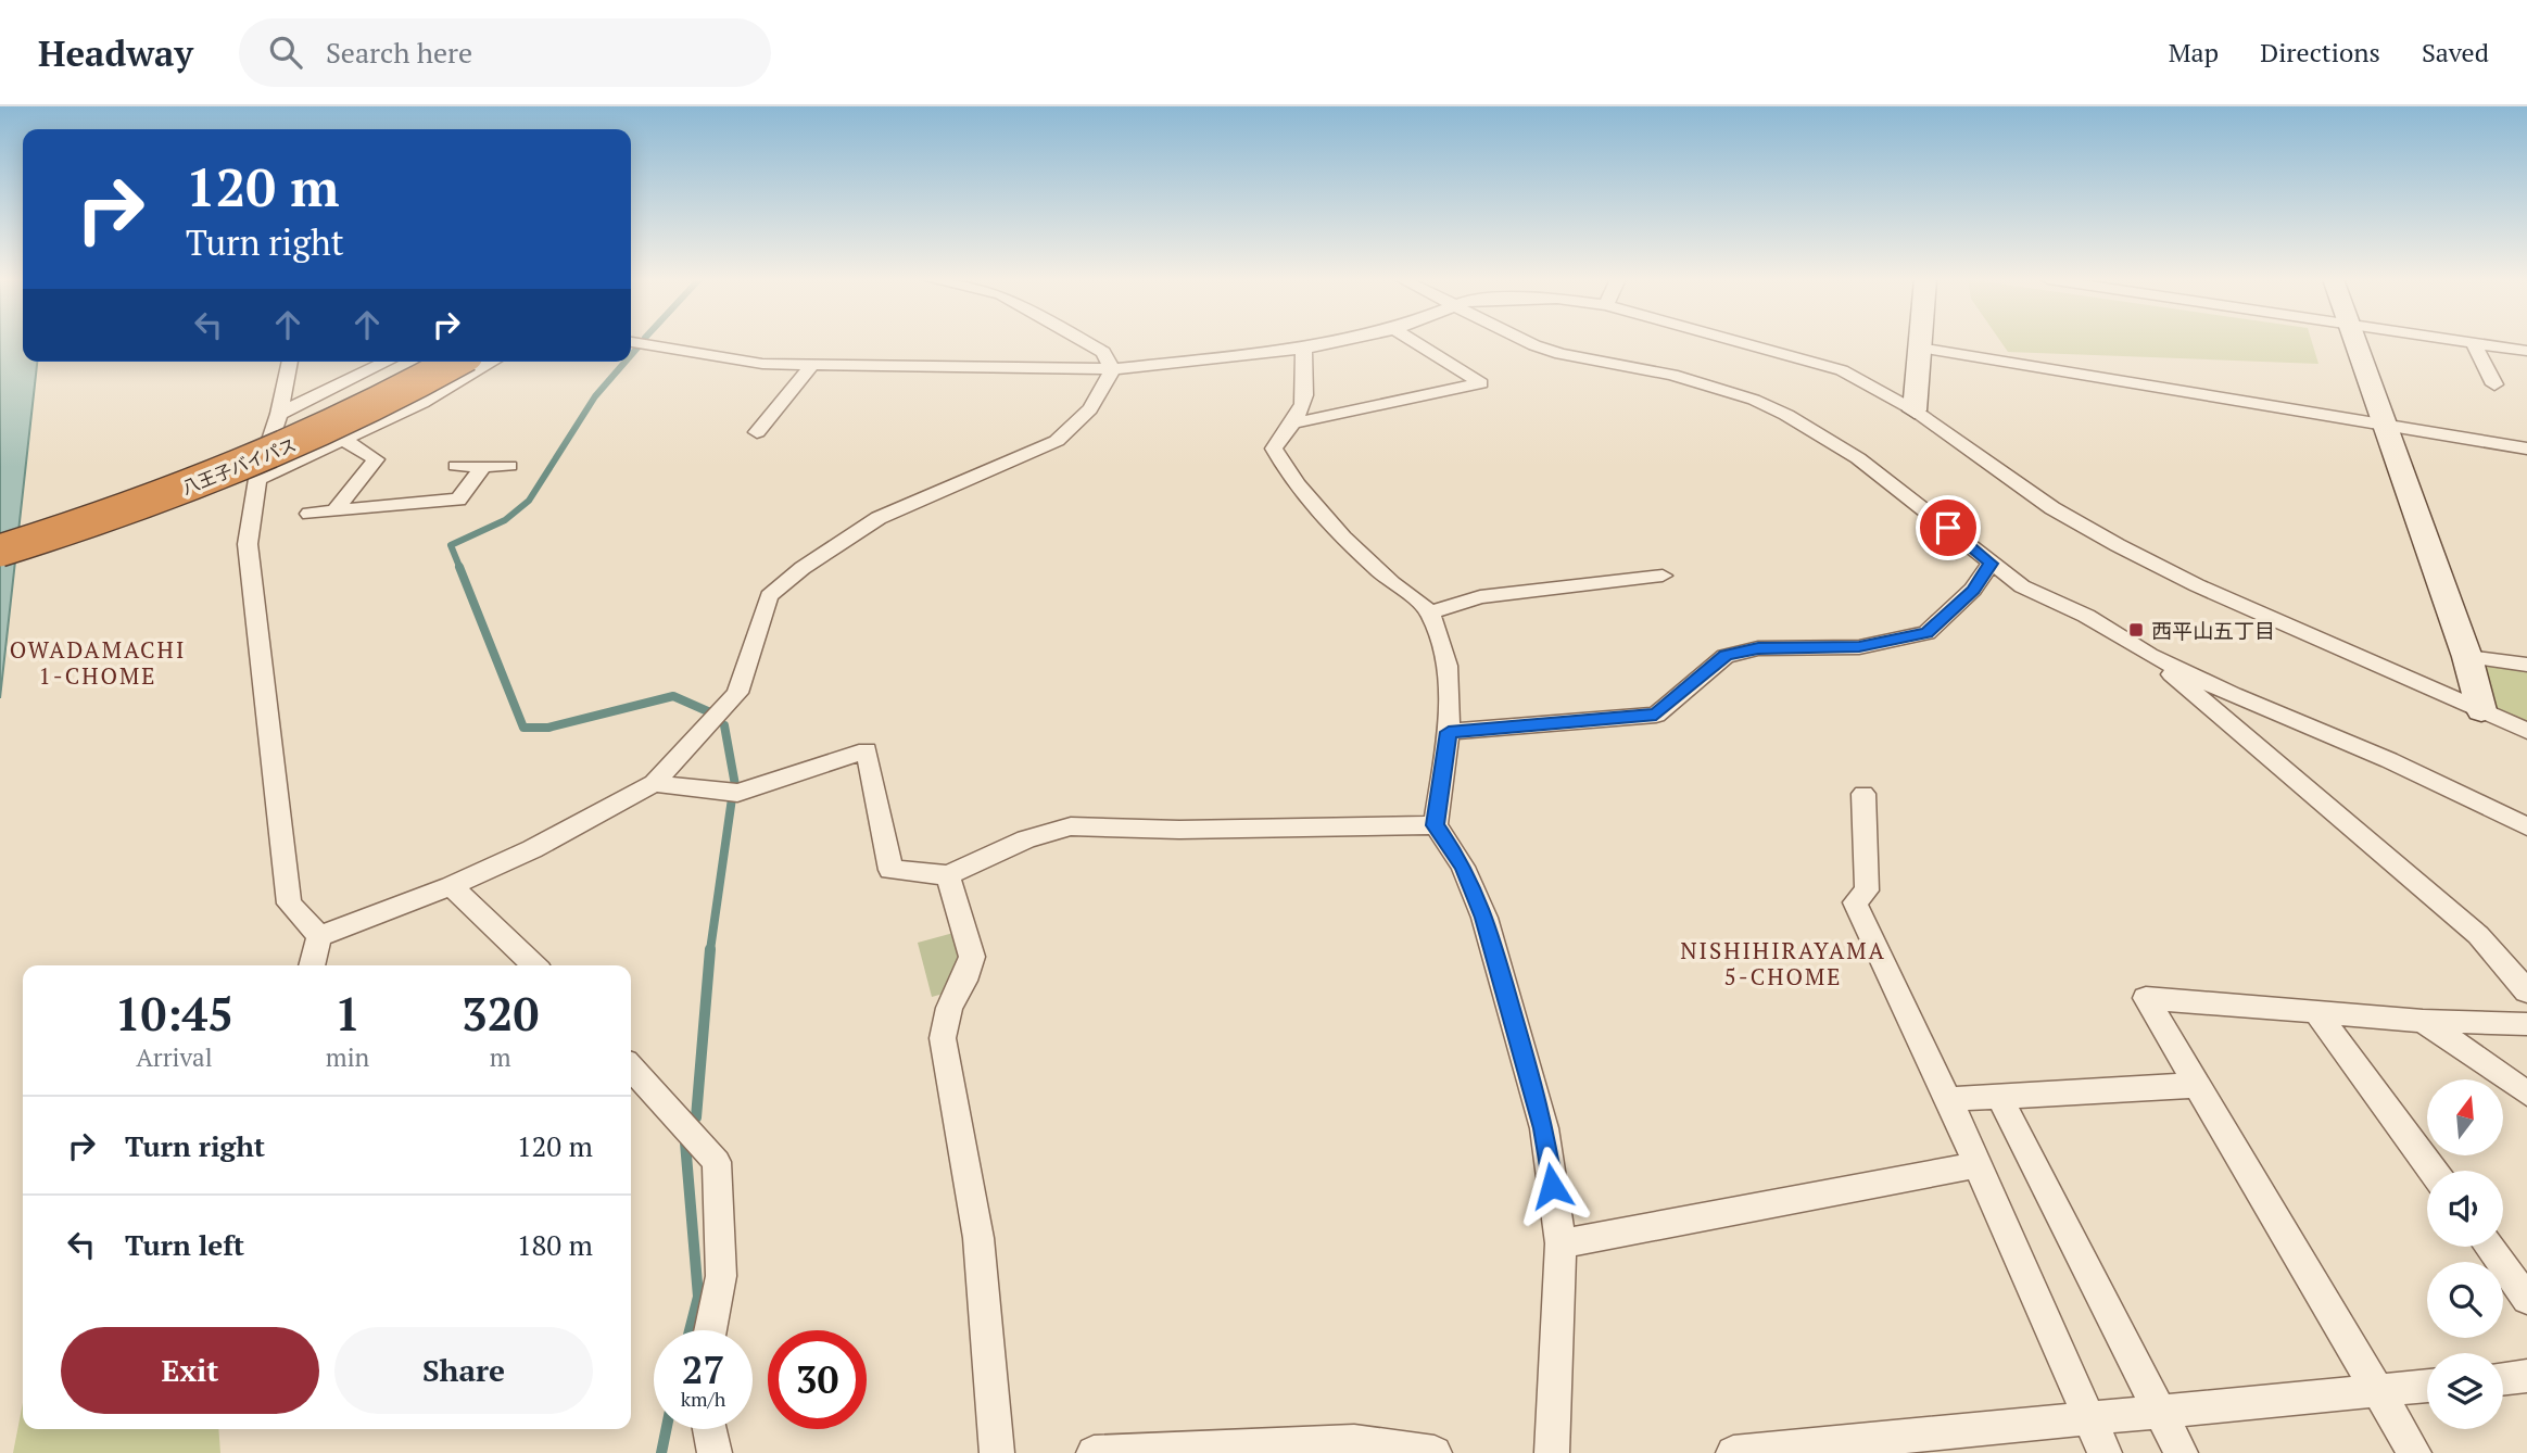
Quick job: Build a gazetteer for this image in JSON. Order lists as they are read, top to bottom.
{
  "streets": {
    "highway": ["八王子バイパス"]
  },
  "districts": ["OWADAMACHI 1-CHOME", "NISHIHIRAYAMA 5-CHOME"],
  "places": {
    "transit": ["西平山五丁目"]
  },
  "north": "top",
  "page": {
    "header": "Headway",
    "search": "Search here",
    "nav": ["Map", "Directions", "Saved"],
    "turn": ["120 m", "Turn right"],
    "eta": [
      "10:45",
      "Arrival",
      "1",
      "min",
      "320",
      "m"
    ],
    "list": [
      {
        "name": "Turn right",
        "value": "120 m"
      },
      {
        "name": "Turn left",
        "value": "180 m"
      }
    ],
    "buttons": ["Exit", "Share"],
    "speed": "27 km/h",
    "limit": "30"
  }
}
